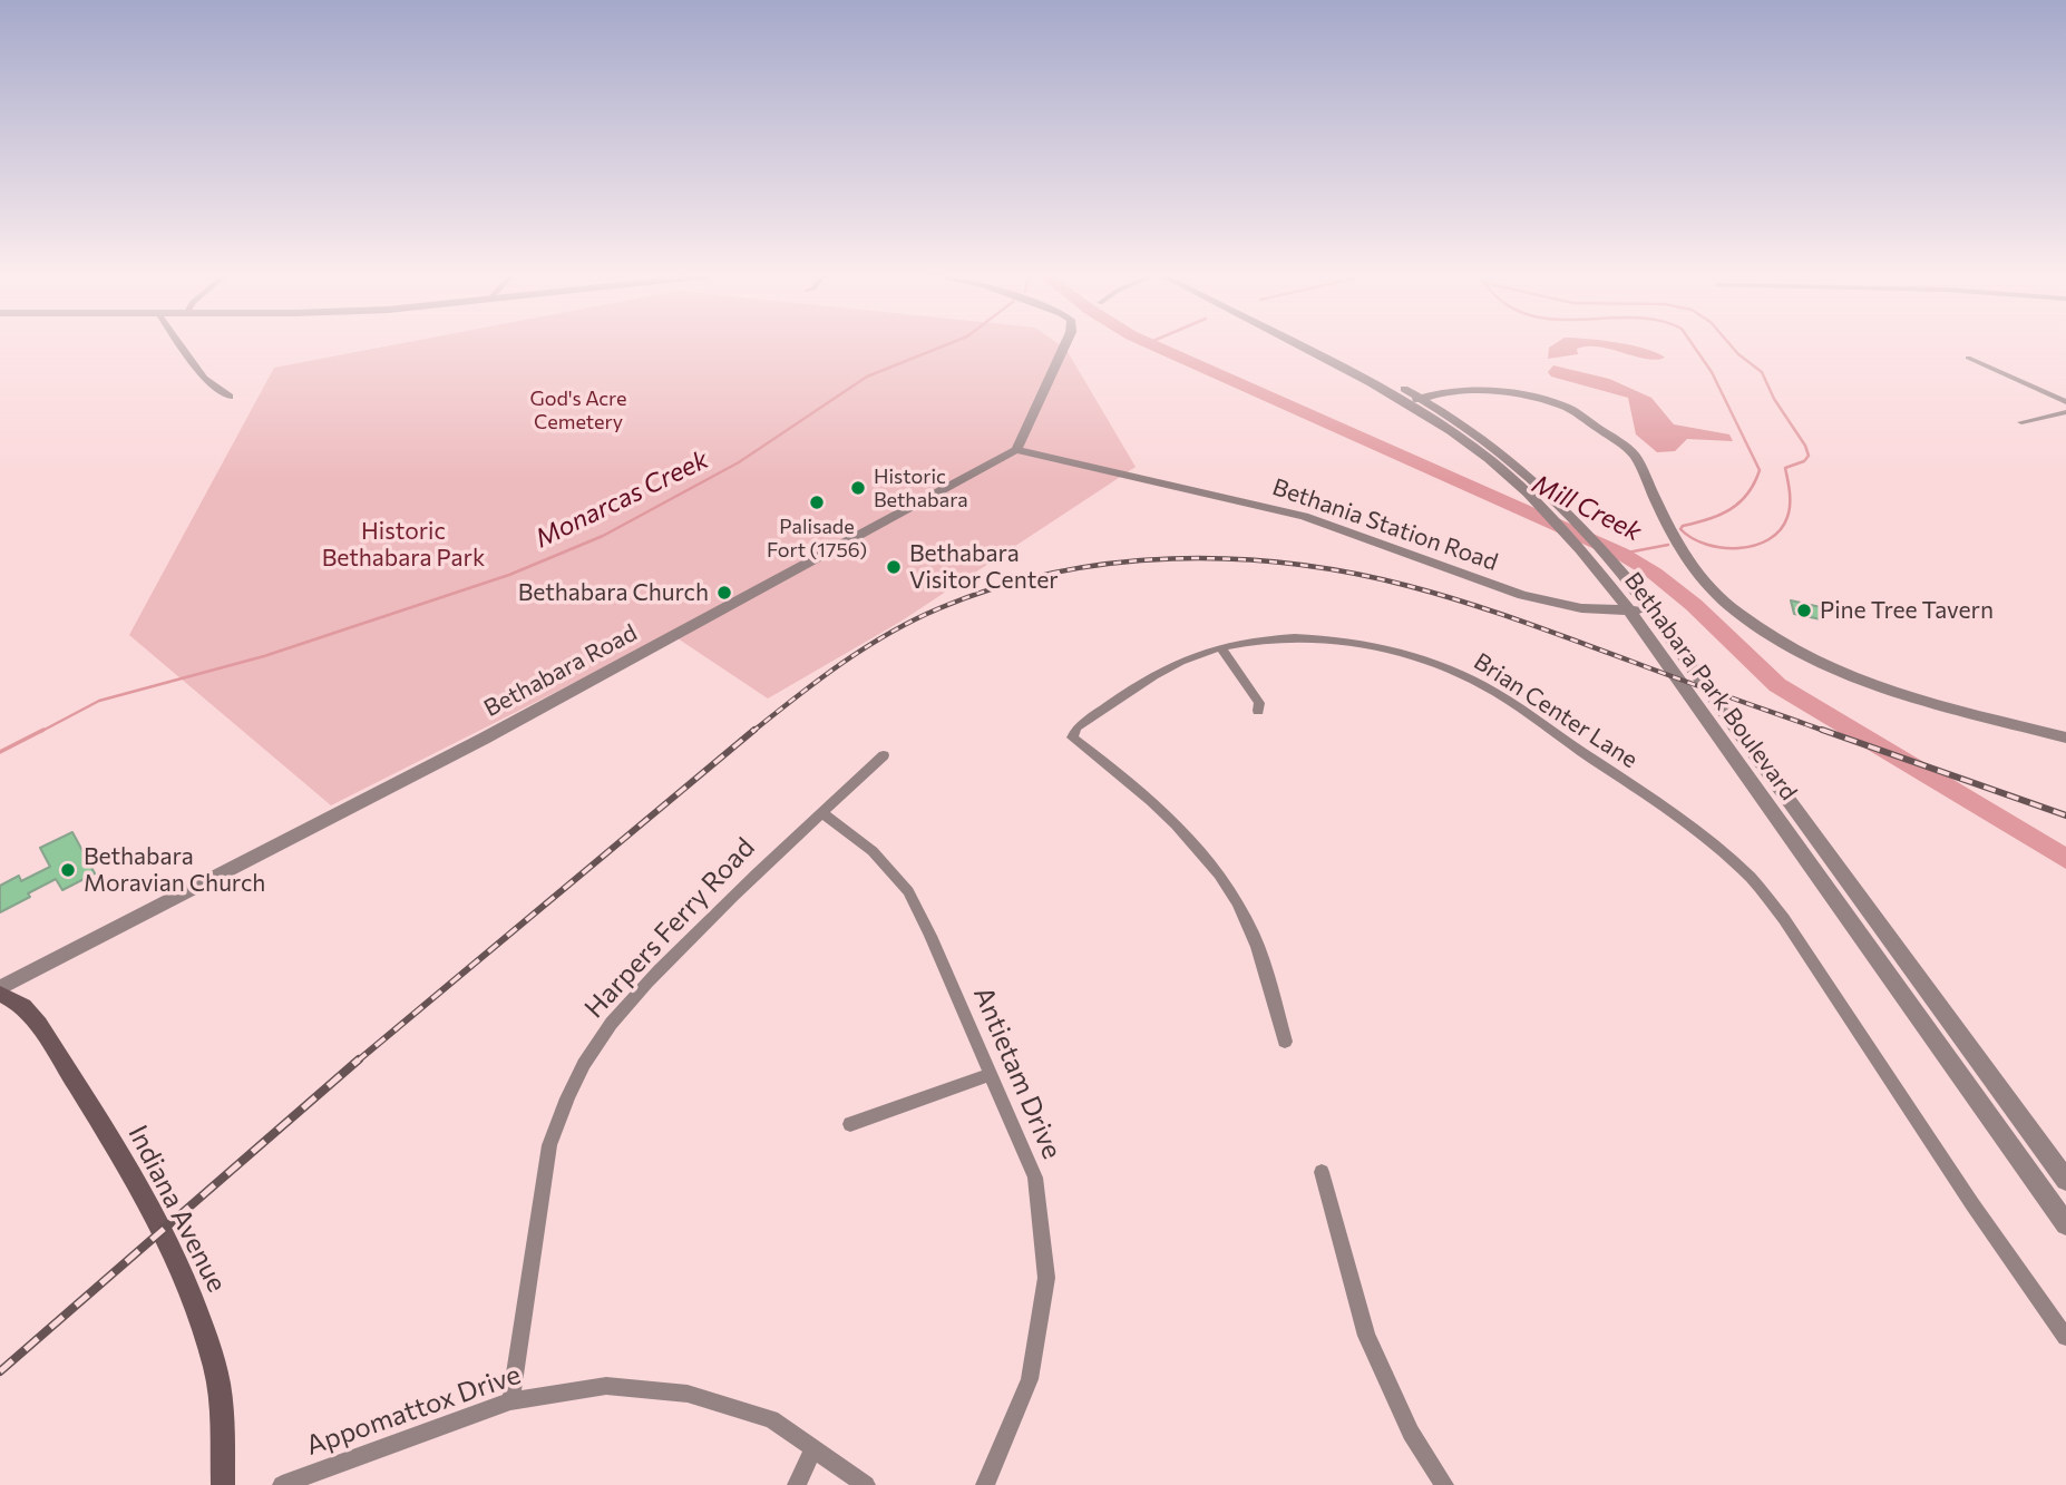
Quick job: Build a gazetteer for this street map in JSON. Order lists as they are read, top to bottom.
{
  "streets": {
    "main road": ["Indiana Avenue"],
    "street": [
      "Bethania Station Road",
      "Bethabara Road",
      "Bethabara Park Boulevard",
      "Brian Center Lane",
      "Harpers Ferry Road",
      "Antietam Drive",
      "Appomattox Drive"
    ]
  },
  "crossings": [
    ["Bethania Station Road", "Bethabara Road"],
    ["Bethania Station Road", "Bethabara Park Boulevard"],
    ["Bethabara Road", "Indiana Avenue"],
    ["Harpers Ferry Road", "Antietam Drive"],
    ["Harpers Ferry Road", "Appomattox Drive"]
  ],
  "water": ["Monarcas Creek", "Mill Creek"],
  "parks": ["God's Acre Cemetery", "Historic Bethabara Park"],
  "places": [
    "Historic Bethabara",
    "Palisade Fort (1756)",
    "Bethabara Visitor Center",
    "Bethabara Church",
    "Pine Tree Tavern",
    "Bethabara Moravian Church"
  ]
}
